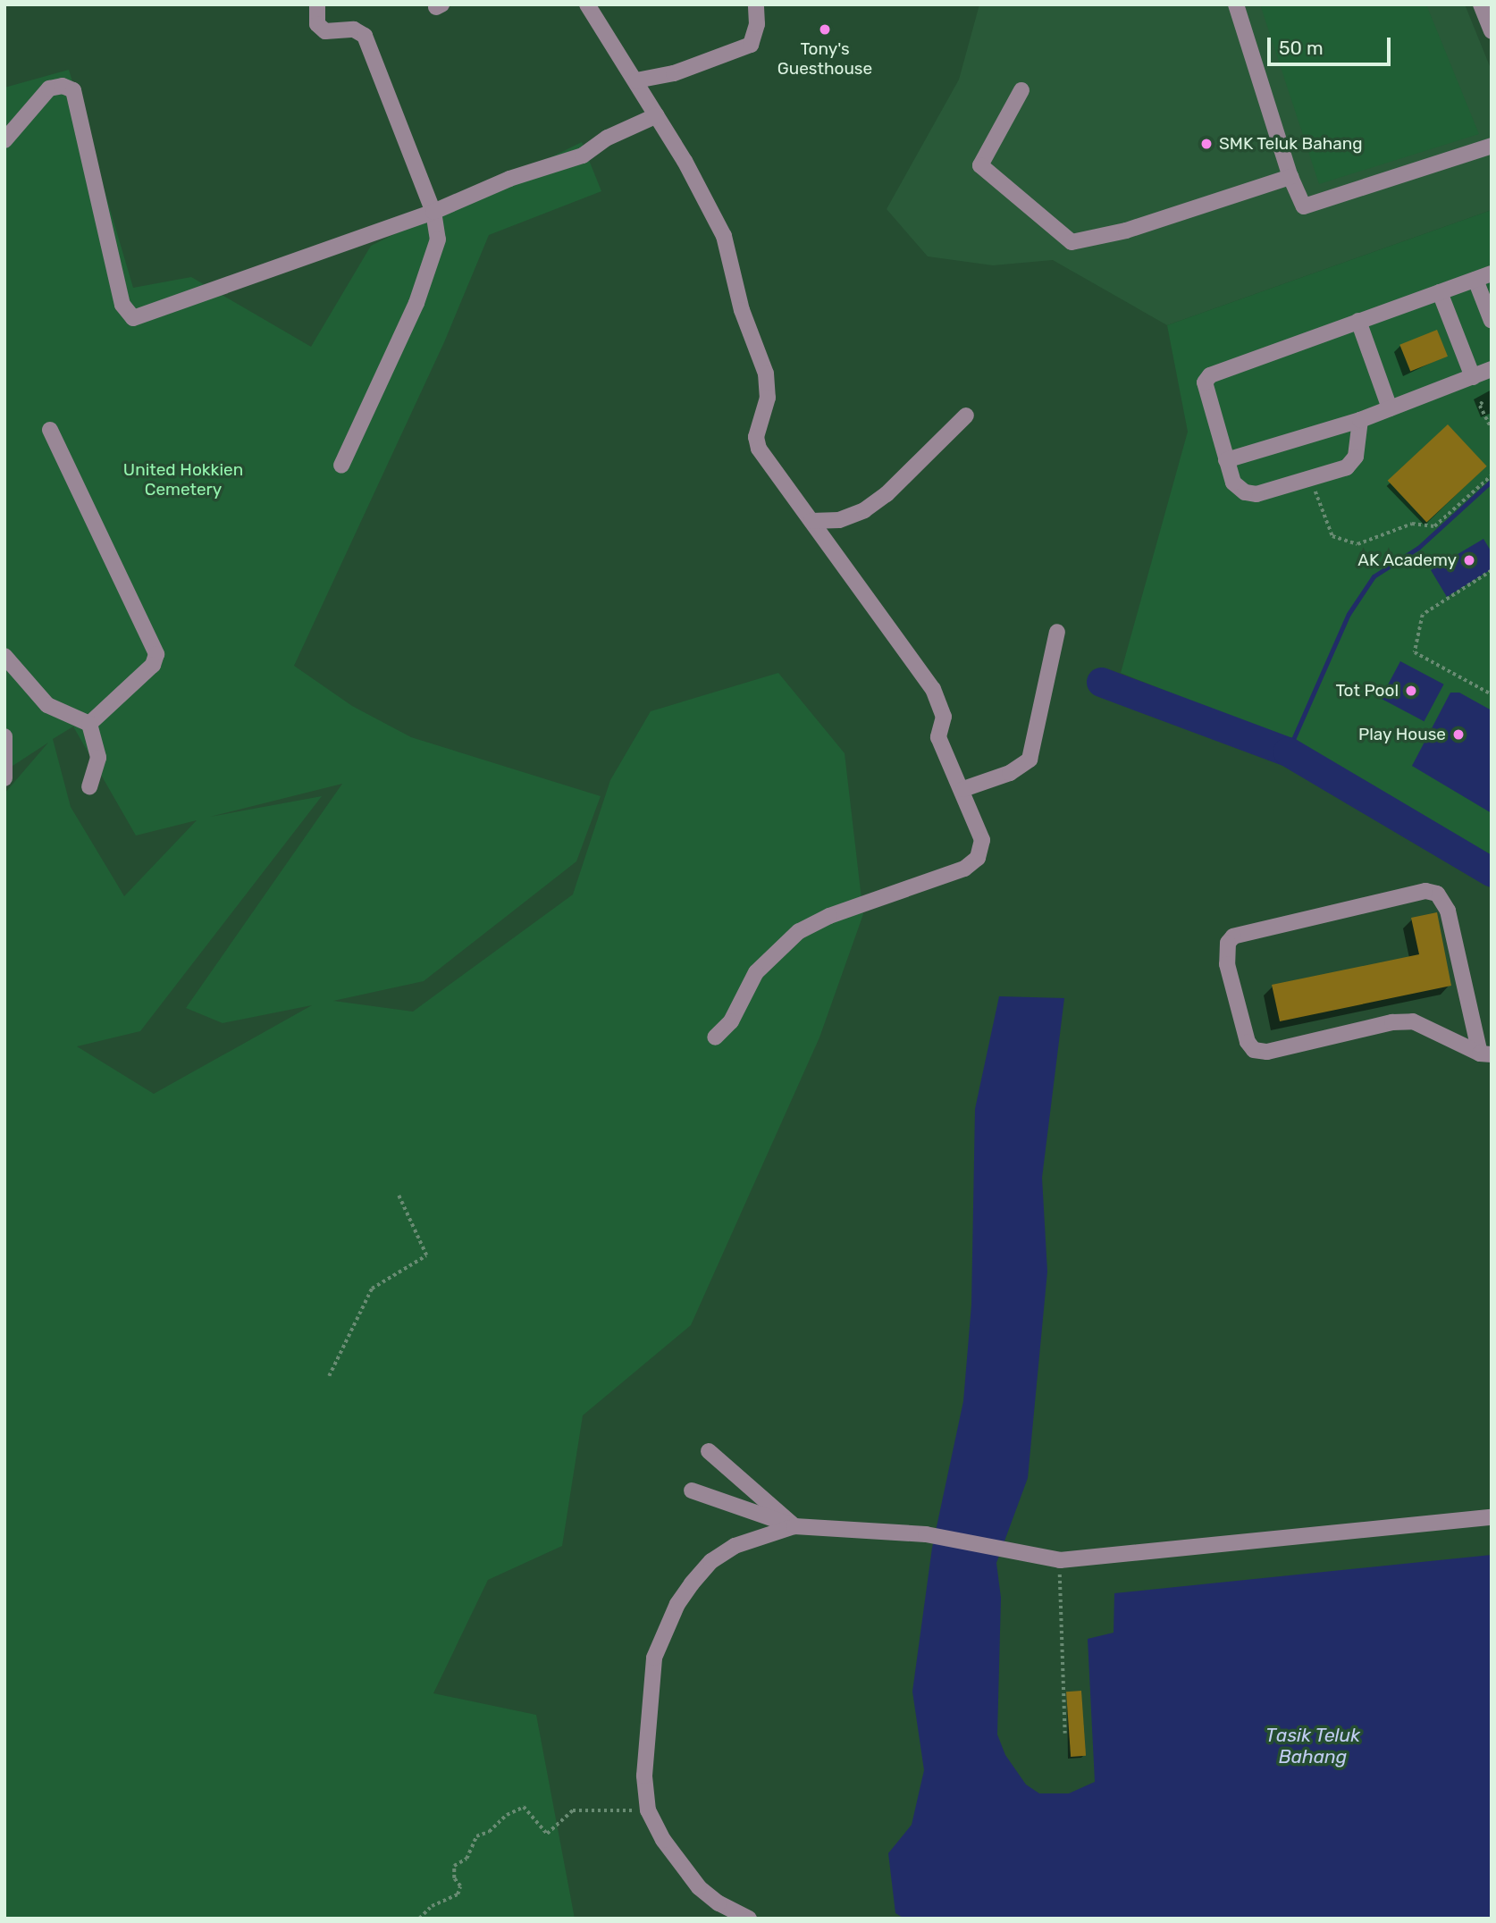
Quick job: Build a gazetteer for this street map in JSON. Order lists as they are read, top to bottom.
{
  "water": ["Tasik Teluk Bahang"],
  "parks": ["United Hokkien Cemetery"],
  "places": [
    "Tony's Guesthouse",
    "SMK Teluk Bahang",
    "AK Academy",
    "Tot Pool",
    "Play House"
  ],
  "scale_bar": "50 m"
}
